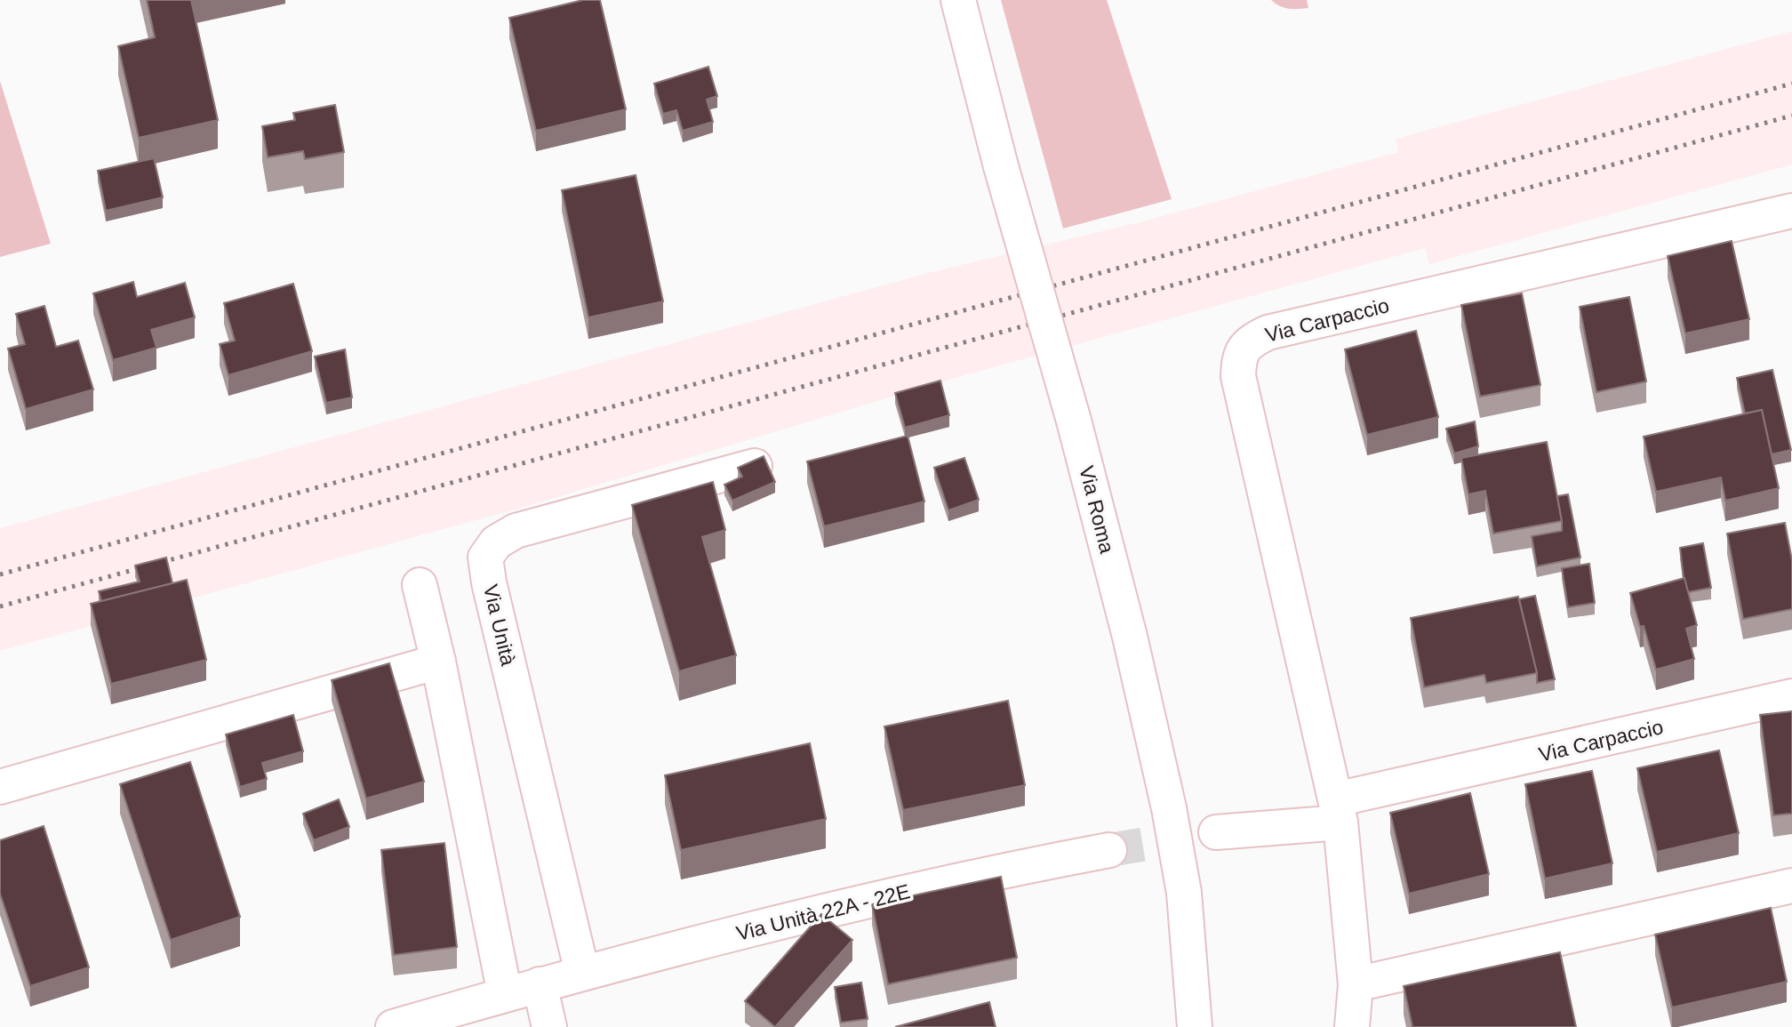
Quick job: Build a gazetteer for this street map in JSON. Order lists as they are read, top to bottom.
{
  "streets": {
    "street": [
      "Via Carpaccio",
      "Via Roma",
      "Via Unità",
      "Via Unità 22A - 22E"
    ]
  },
  "crossings": [
    ["Via Unità", "Via Unità 22A - 22E"]
  ]
}
